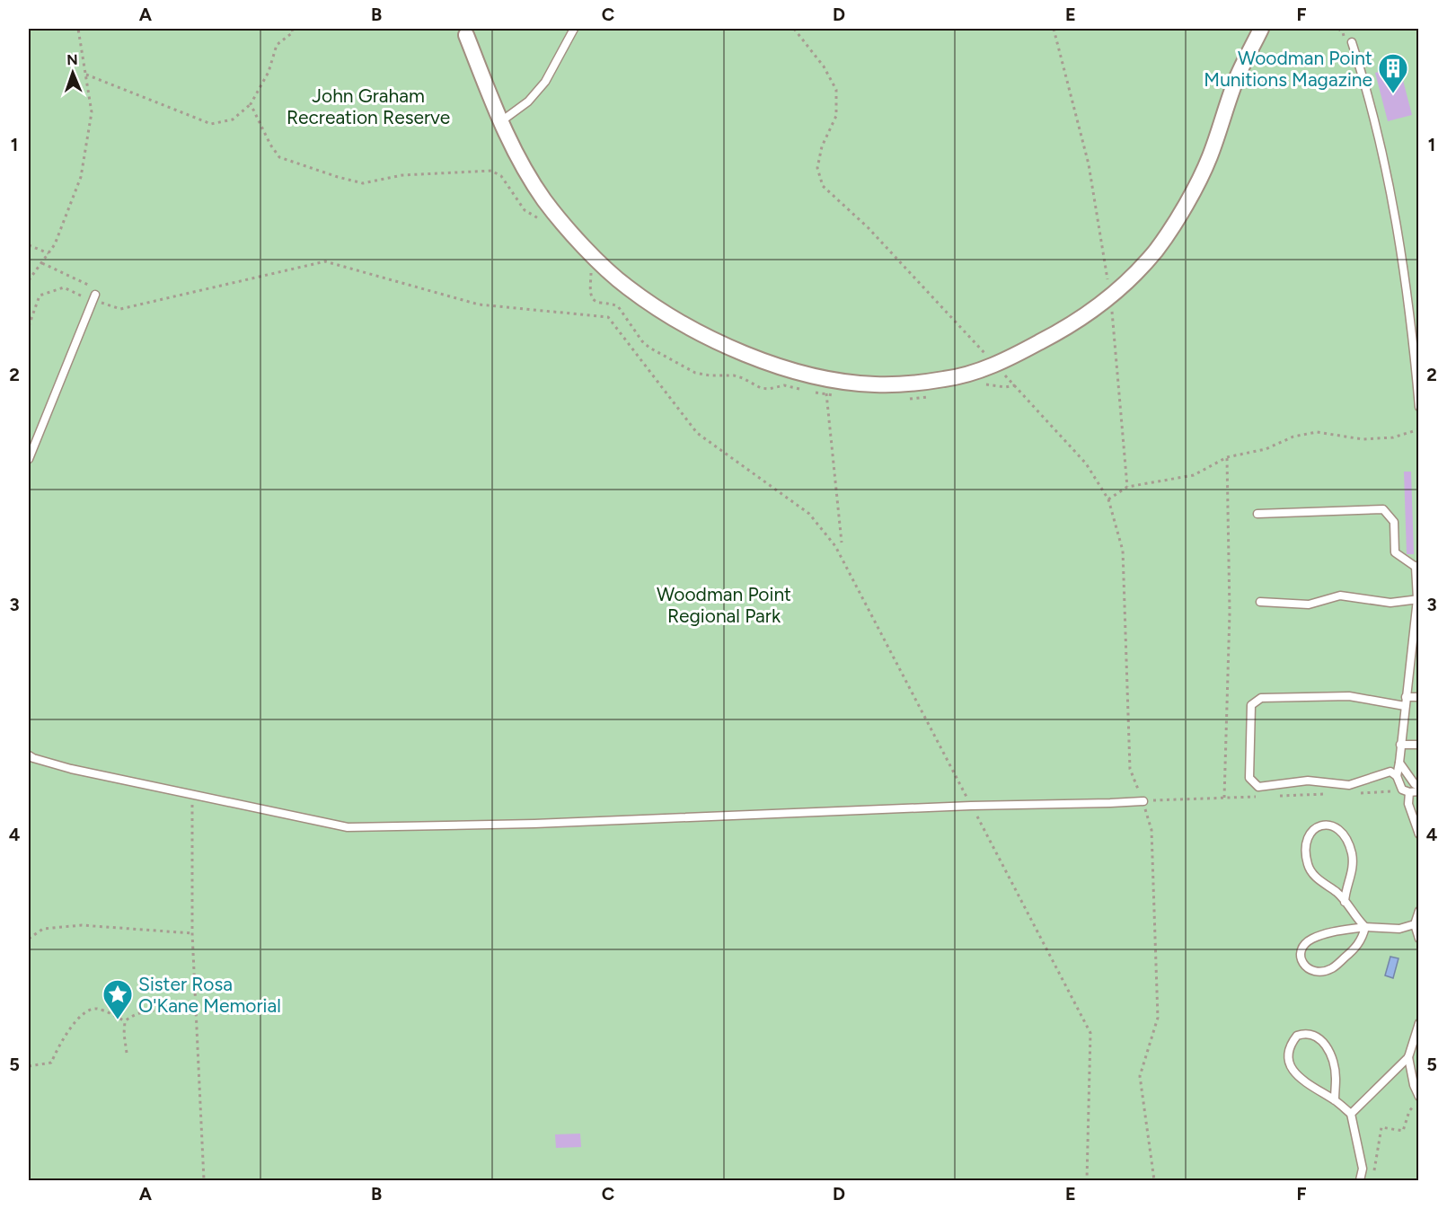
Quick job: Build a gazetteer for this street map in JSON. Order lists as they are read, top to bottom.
{
  "parks": ["John Graham Recreation Reserve", "Woodman Point Regional Park"],
  "places": {
    "building": ["Woodman Point Munitions Magazine"],
    "place": ["Sister Rosa O'Kane Memorial"]
  },
  "north": "top",
  "grid": {
    "columns": [
      "A",
      "B",
      "C",
      "D",
      "E",
      "F"
    ],
    "rows": [
      "1",
      "2",
      "3",
      "4",
      "5"
    ]
  }
}
